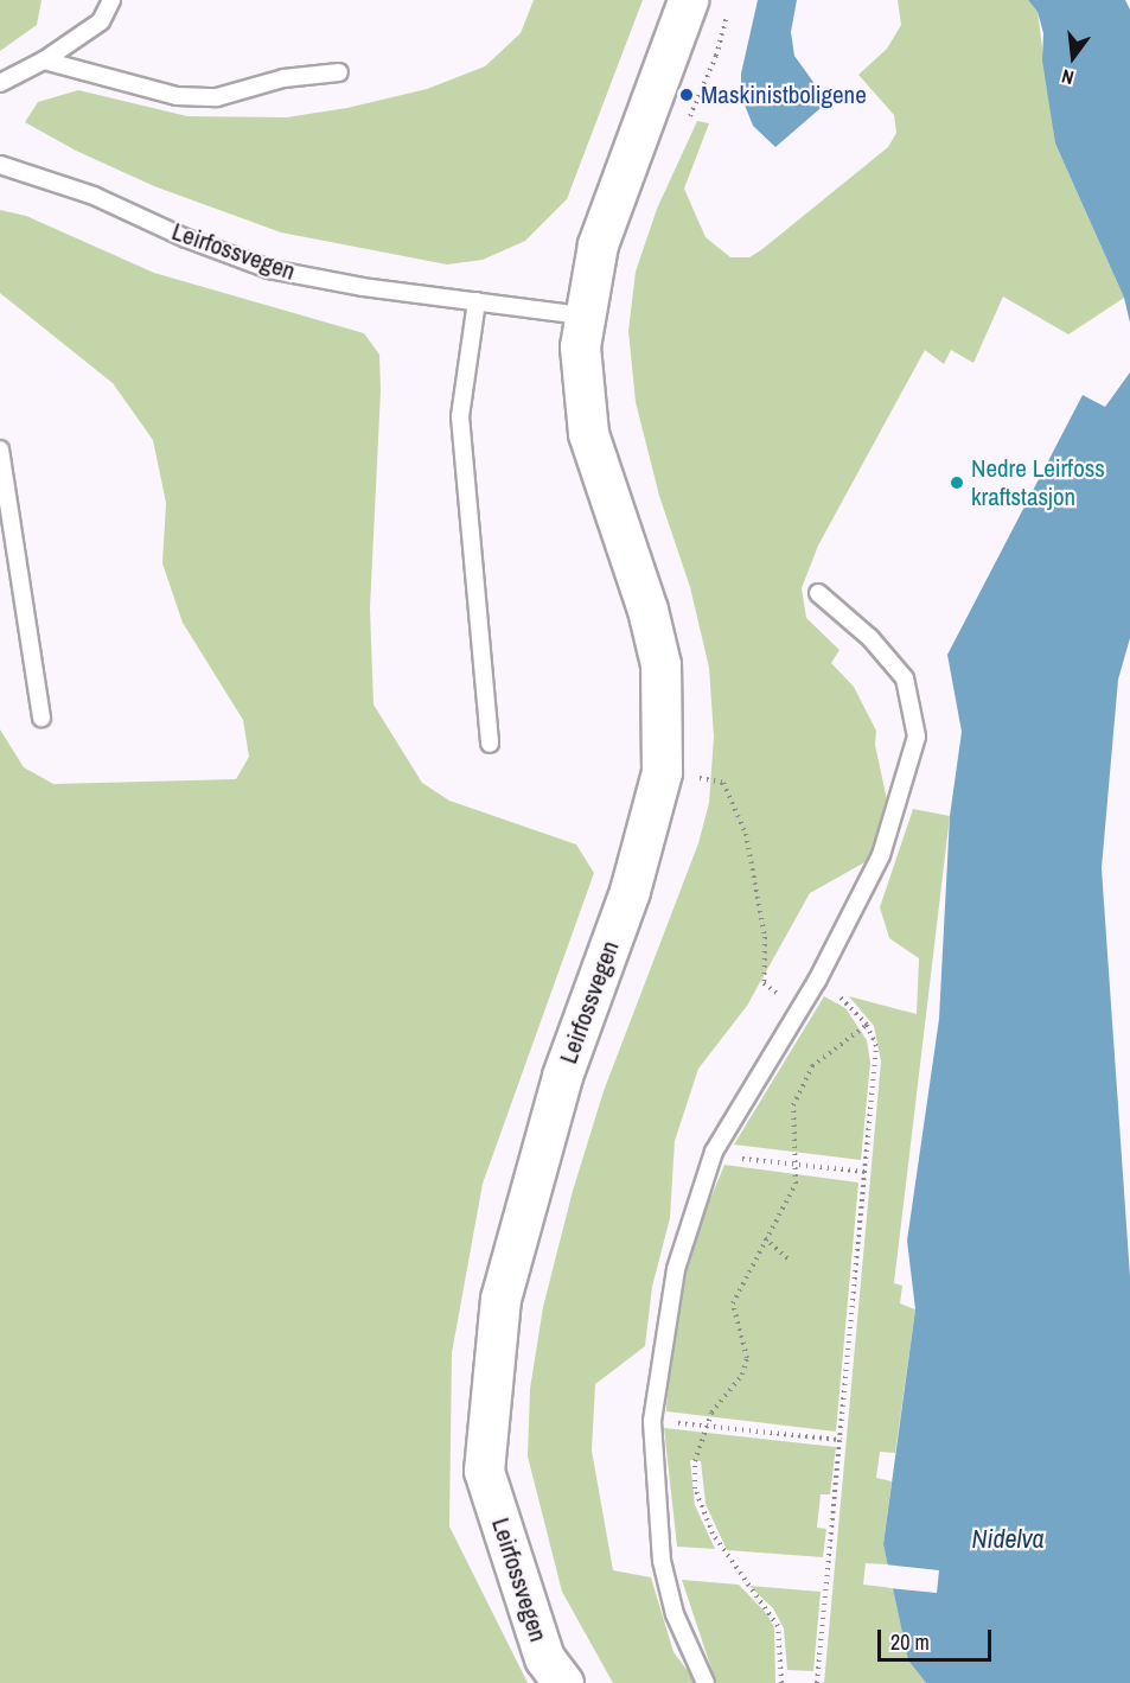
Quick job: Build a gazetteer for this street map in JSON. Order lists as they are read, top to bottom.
{
  "streets": {
    "street": ["Leirfossvegen"]
  },
  "water": ["Nidelva"],
  "places": ["Maskinistboligene", "Nedre Leirfoss kraftstasjon"],
  "scale_bar": "20 m",
  "north": "bottom"
}
